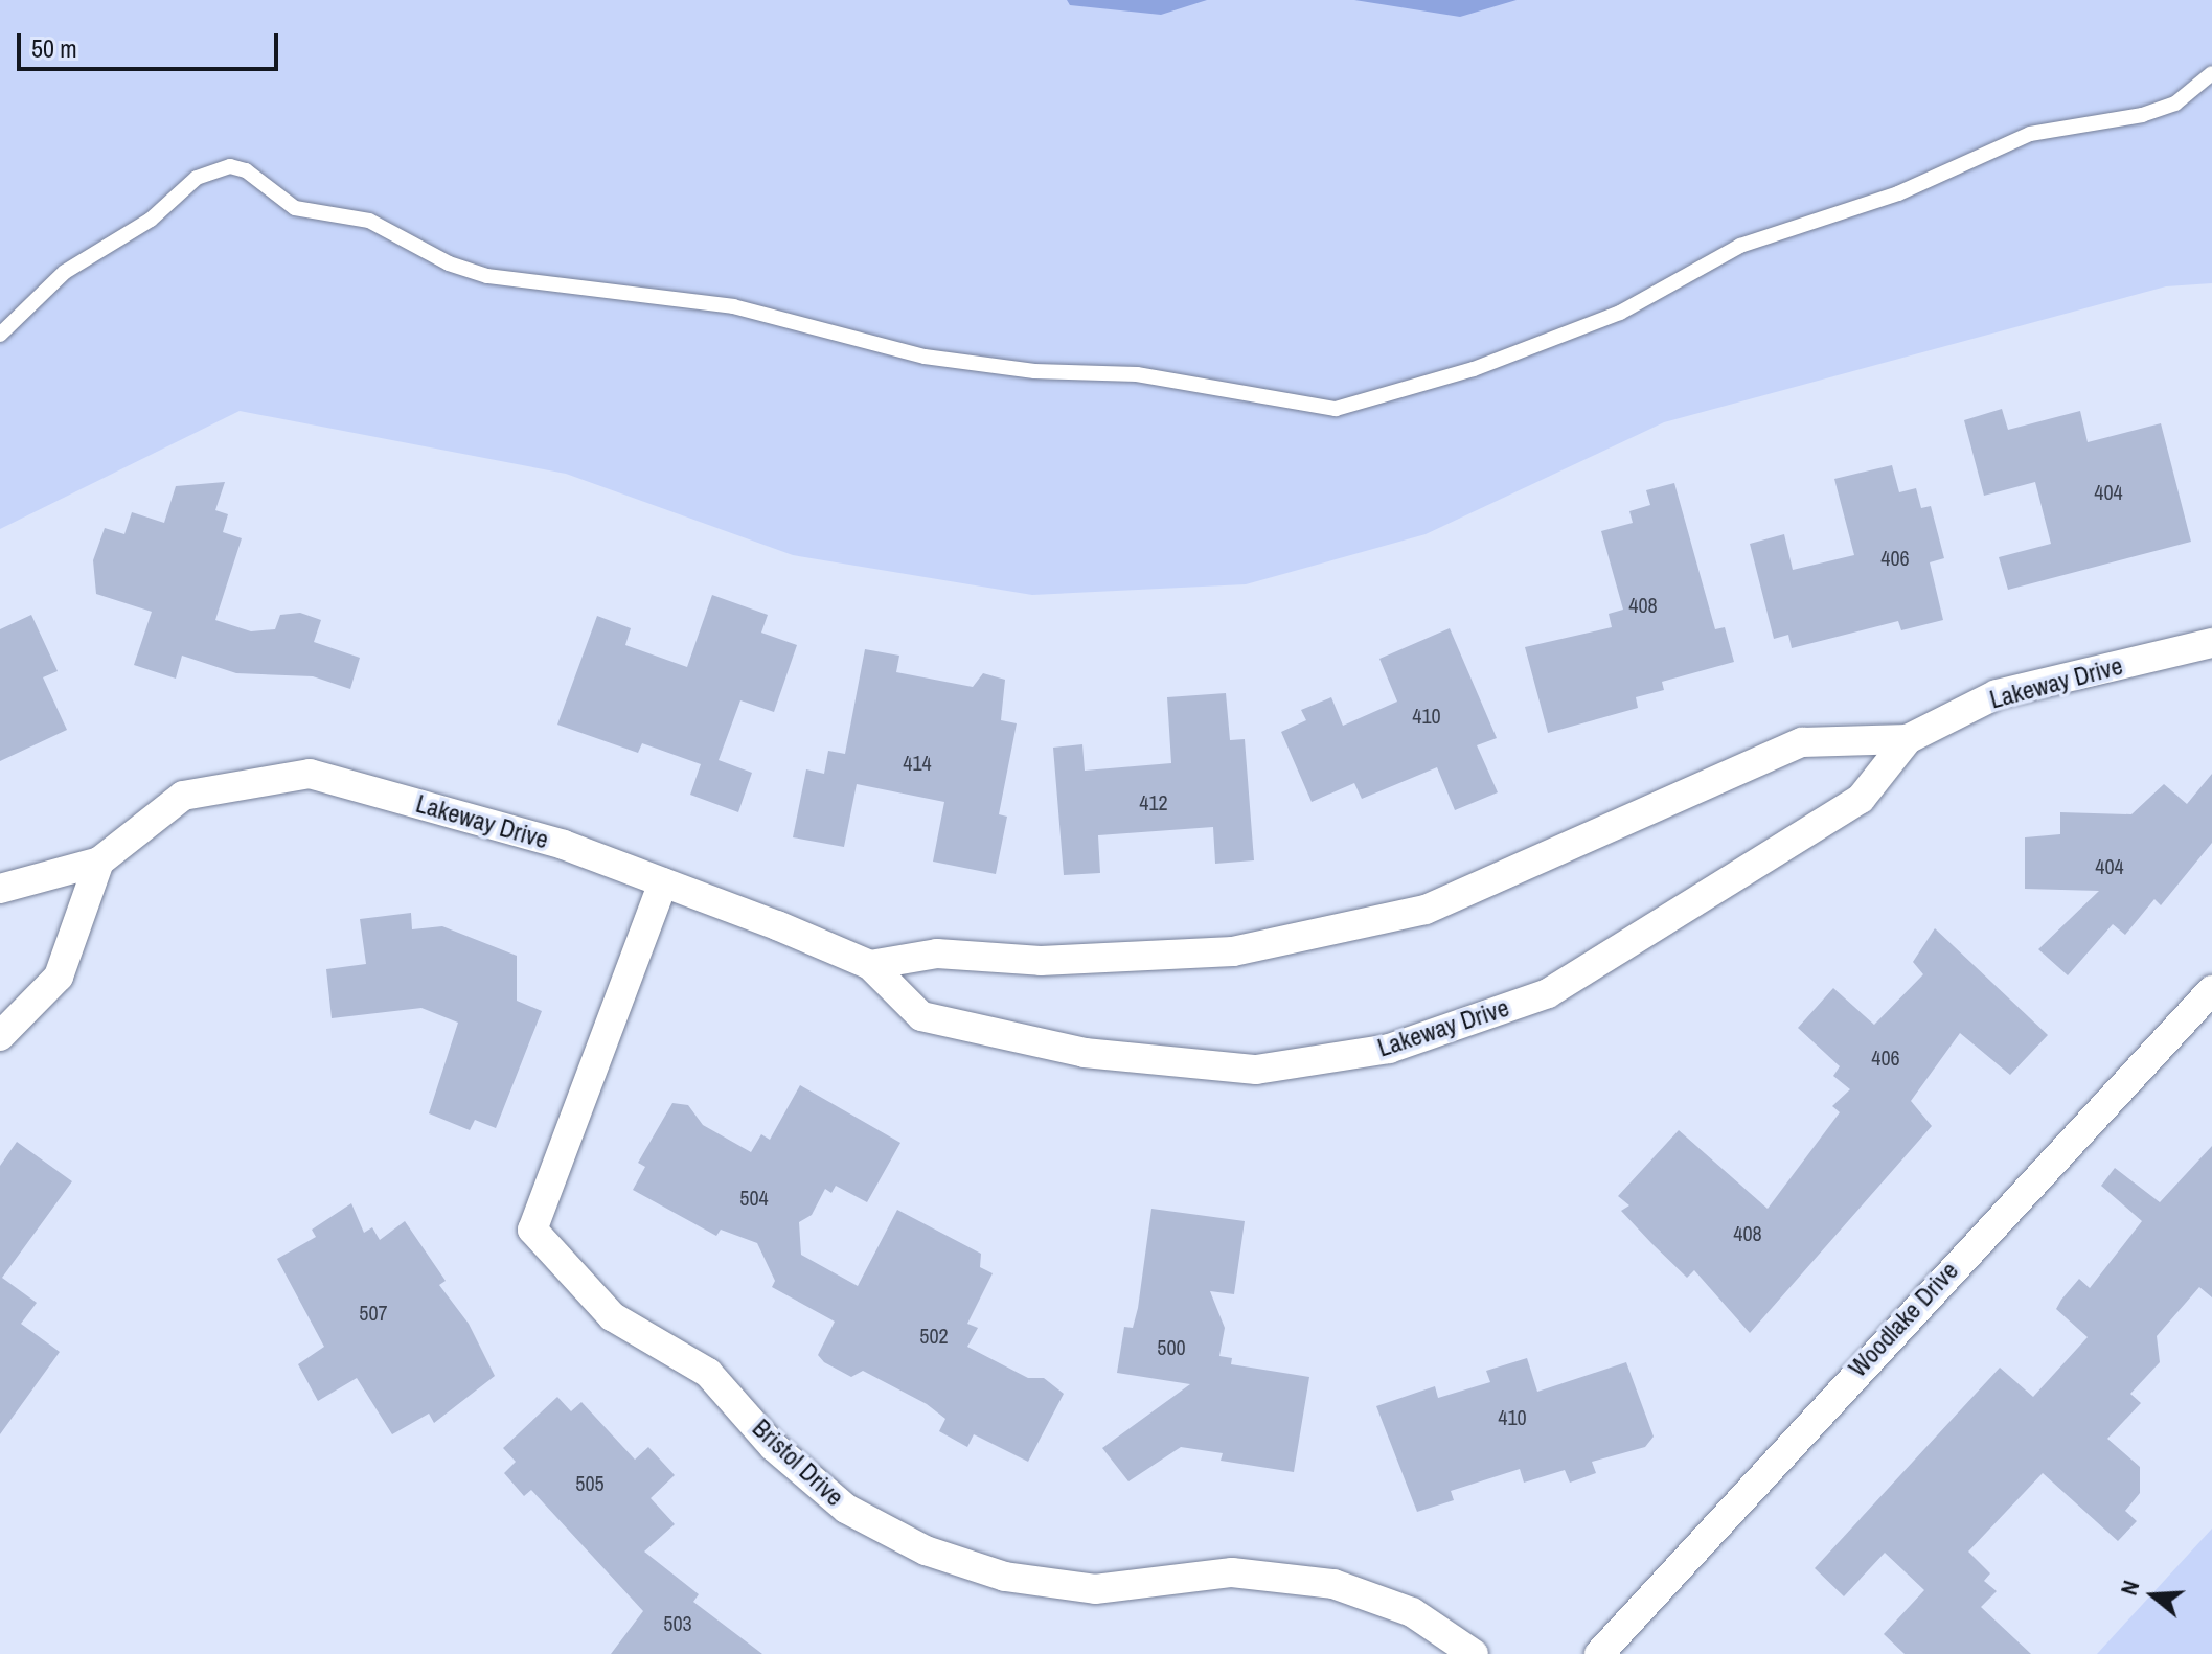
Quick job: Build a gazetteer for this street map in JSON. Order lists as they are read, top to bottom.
{
  "streets": {
    "street": ["Lakeway Drive", "Woodlake Drive", "Bristol Drive"]
  },
  "crossings": [
    ["Lakeway Drive", "Bristol Drive"]
  ],
  "house_numbers": [
    "404",
    "406",
    "408",
    "410",
    "414",
    "412",
    "404",
    "406",
    "504",
    "408",
    "507",
    "502",
    "500",
    "410",
    "505",
    "503"
  ],
  "scale_bar": "50 m",
  "north": "left"
}
